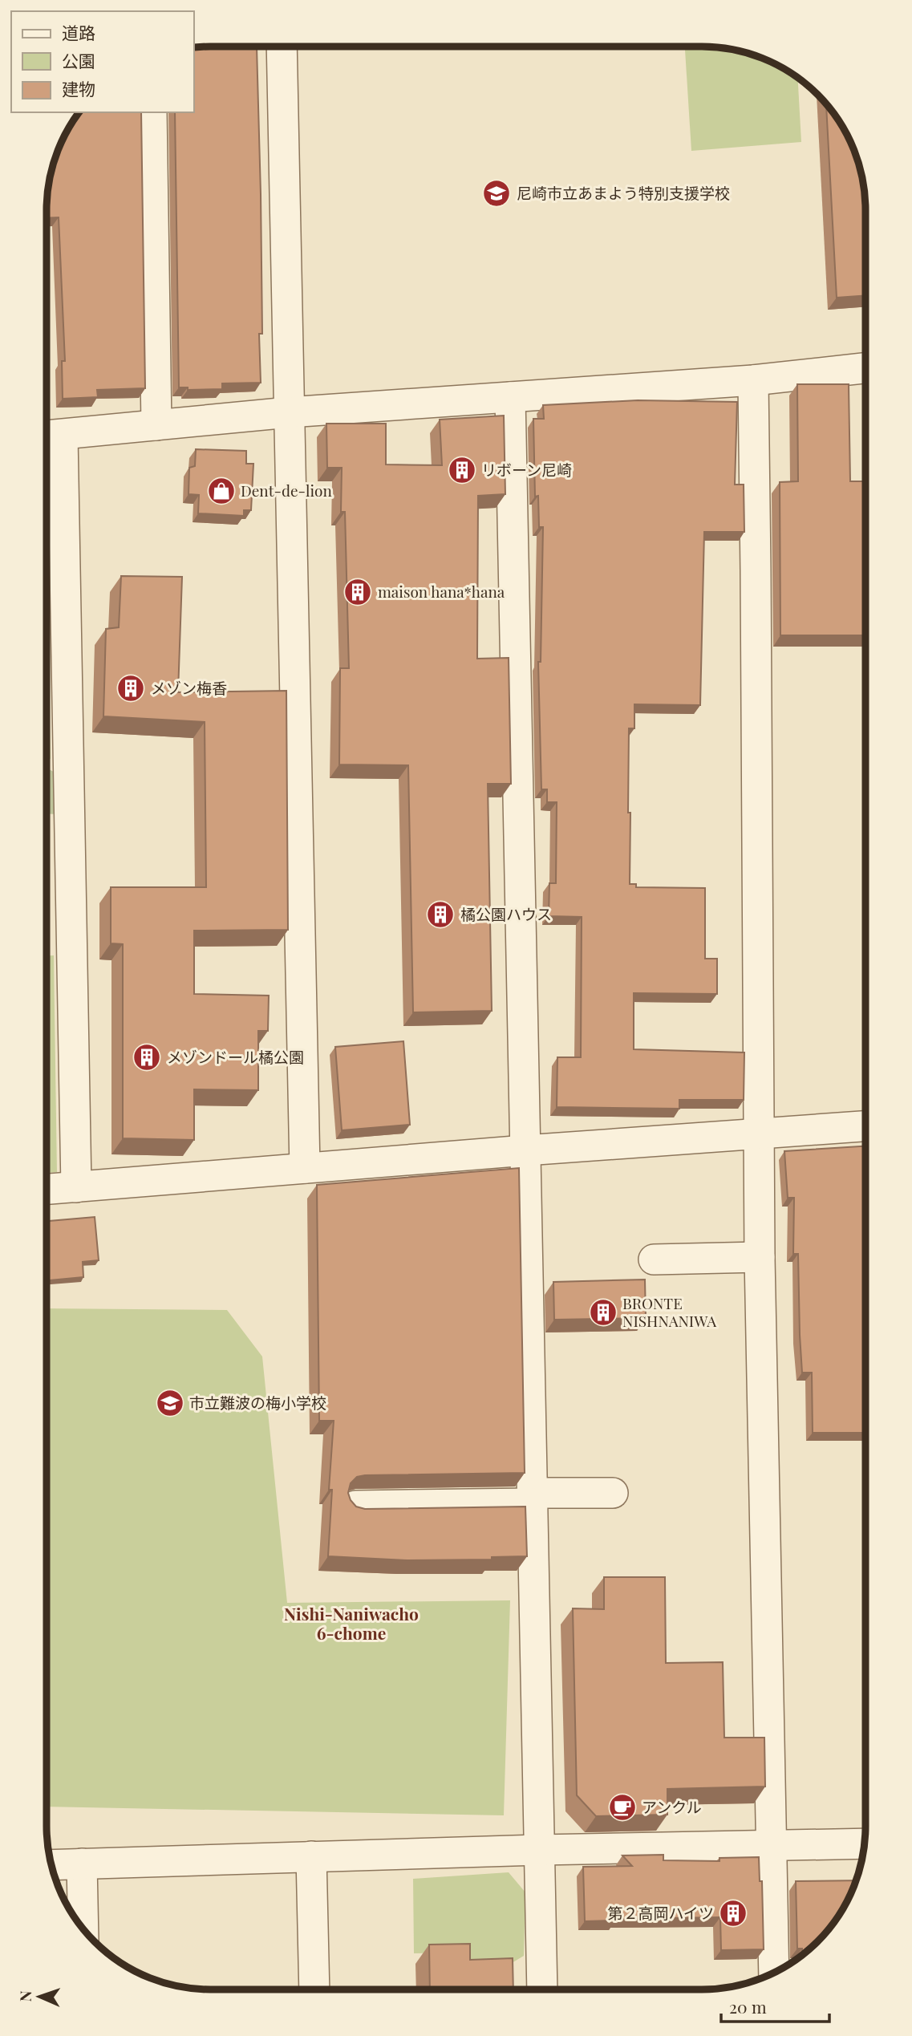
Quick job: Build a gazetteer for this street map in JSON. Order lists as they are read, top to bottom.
{
  "districts": ["Nishi-Naniwacho 6-chome"],
  "places": {
    "school or university": ["尼崎市立あまよう特別支援学校", "市立難波の梅小学校"],
    "building": [
      "リボーン尼崎",
      "maison hana*hana",
      "メゾン梅香",
      "橘公園ハウス",
      "メゾンドール橘公園",
      "BRONTE NISHNANIWA",
      "第２高岡ハイツ"
    ],
    "shop": ["Dent-de-lion"],
    "cafe": ["アンクル"]
  },
  "legend": ["道路", "公園", "建物"],
  "scale_bar": "20 m",
  "north": "left"
}
